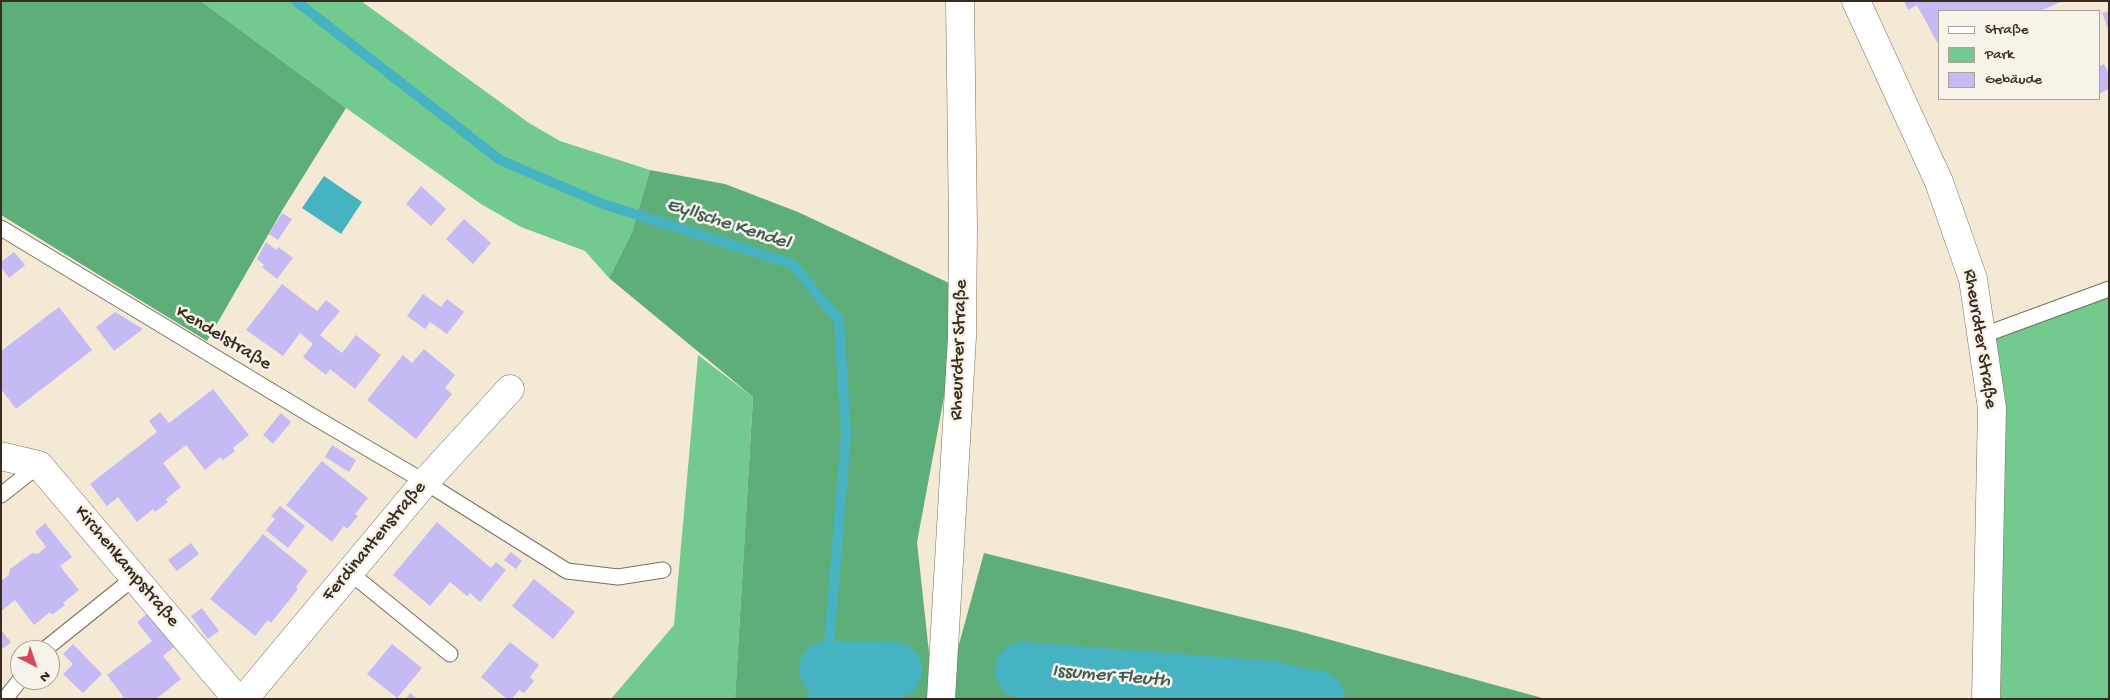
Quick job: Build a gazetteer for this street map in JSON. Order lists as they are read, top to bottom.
{
  "streets": {
    "street": ["Rheurdter Straße", "Ferdinantenstraße", "Kirchenkampstraße"],
    "lane": ["Kendelstraße"]
  },
  "crossings": [
    ["Kendelstraße", "Ferdinantenstraße"]
  ],
  "water": ["Eyllsche Kendel", "Issumer Fleuth"],
  "legend": ["Straße", "Park", "Gebäude"],
  "north": "bottom right"
}
